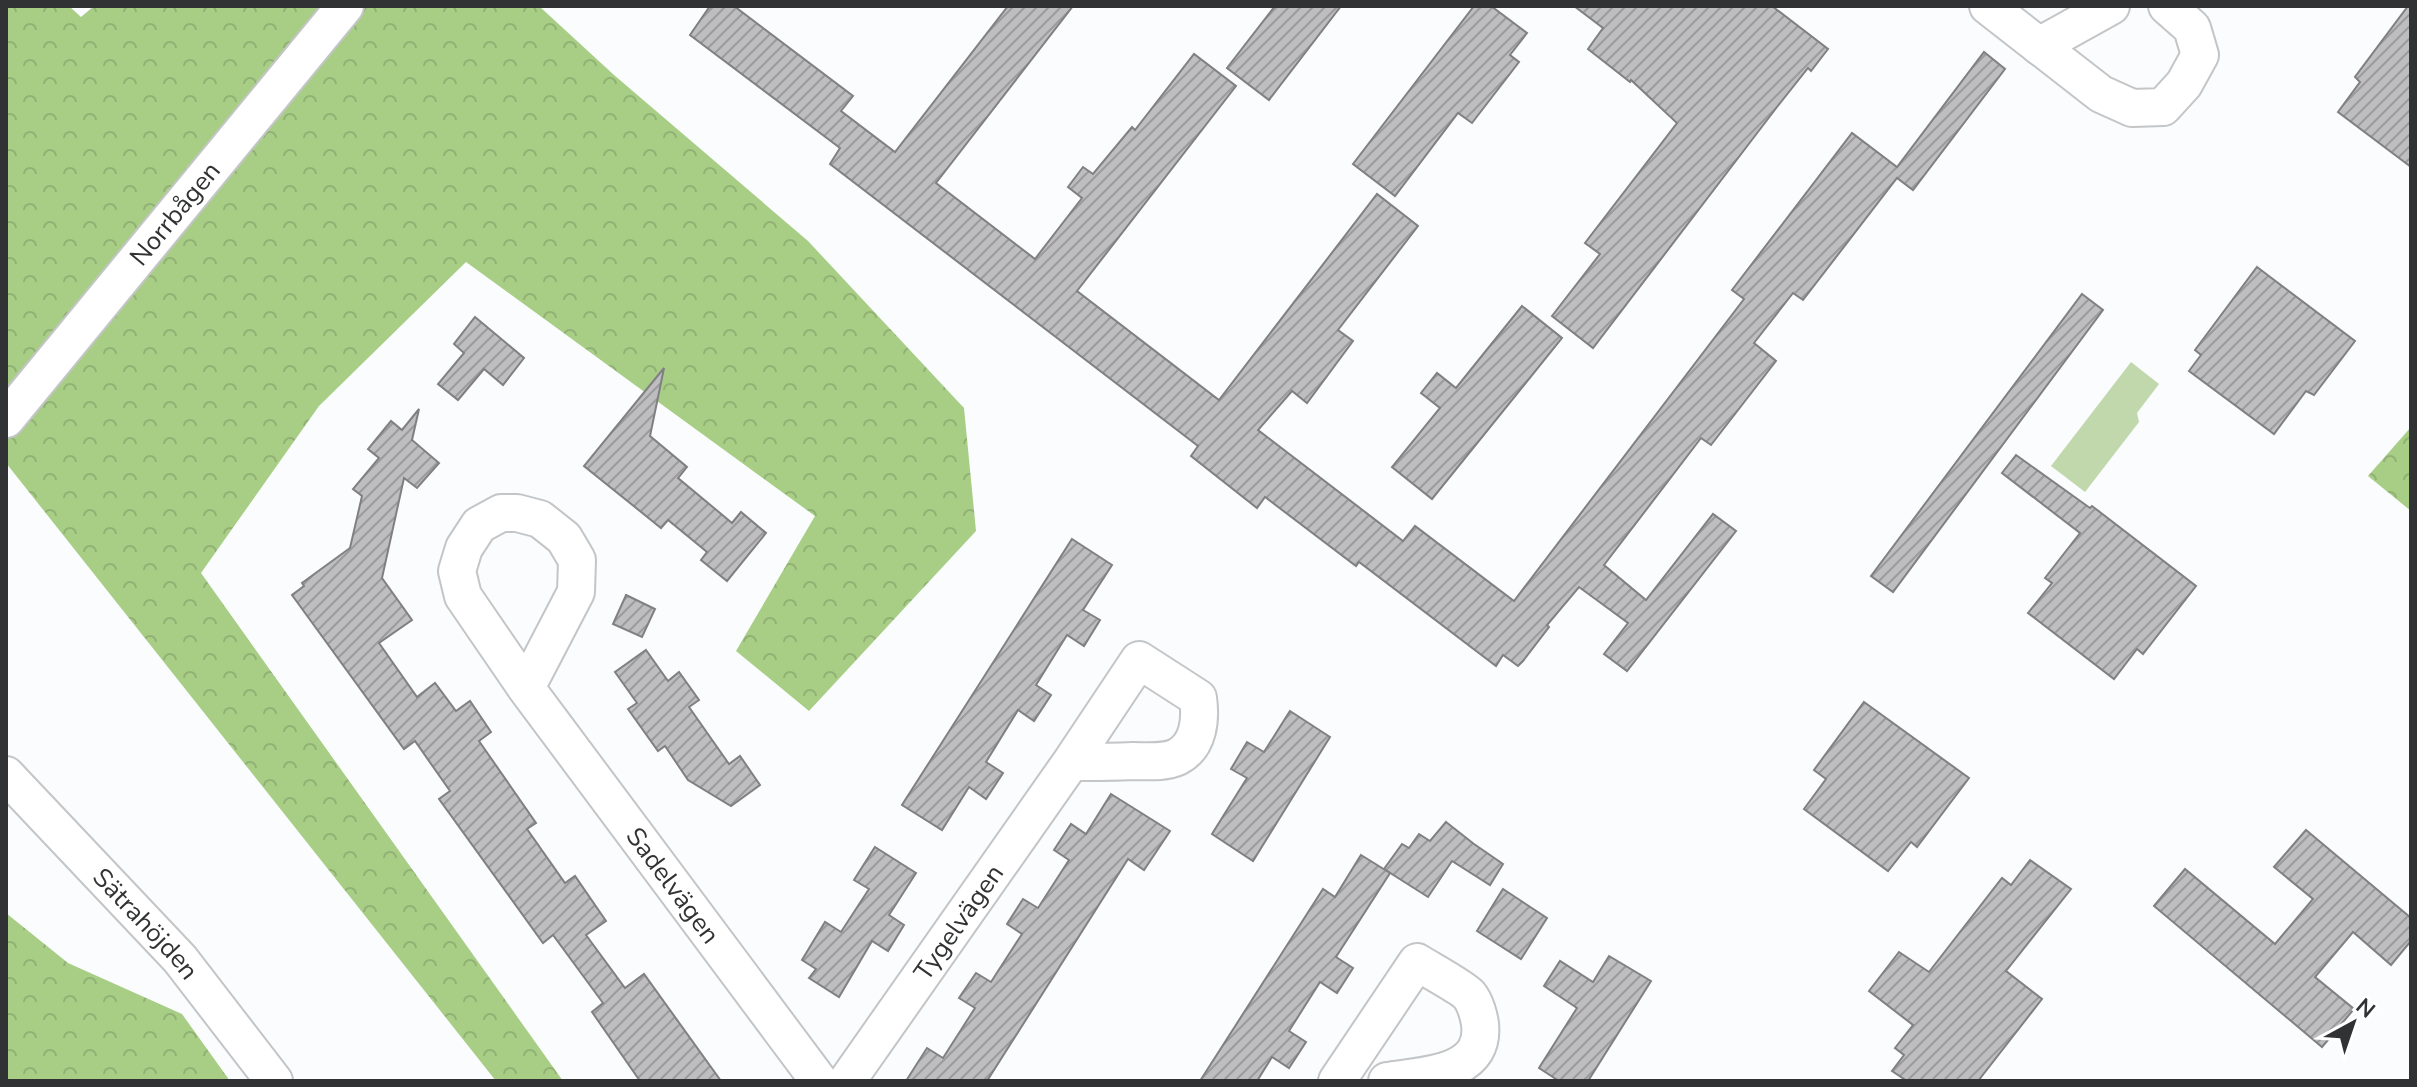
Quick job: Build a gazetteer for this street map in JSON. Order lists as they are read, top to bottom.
{
  "streets": {
    "street": [
      "Norrbågen",
      "Sadelvägen",
      "Tygelvägen",
      "Sätrahöjden"
    ]
  },
  "north": "top right"
}
